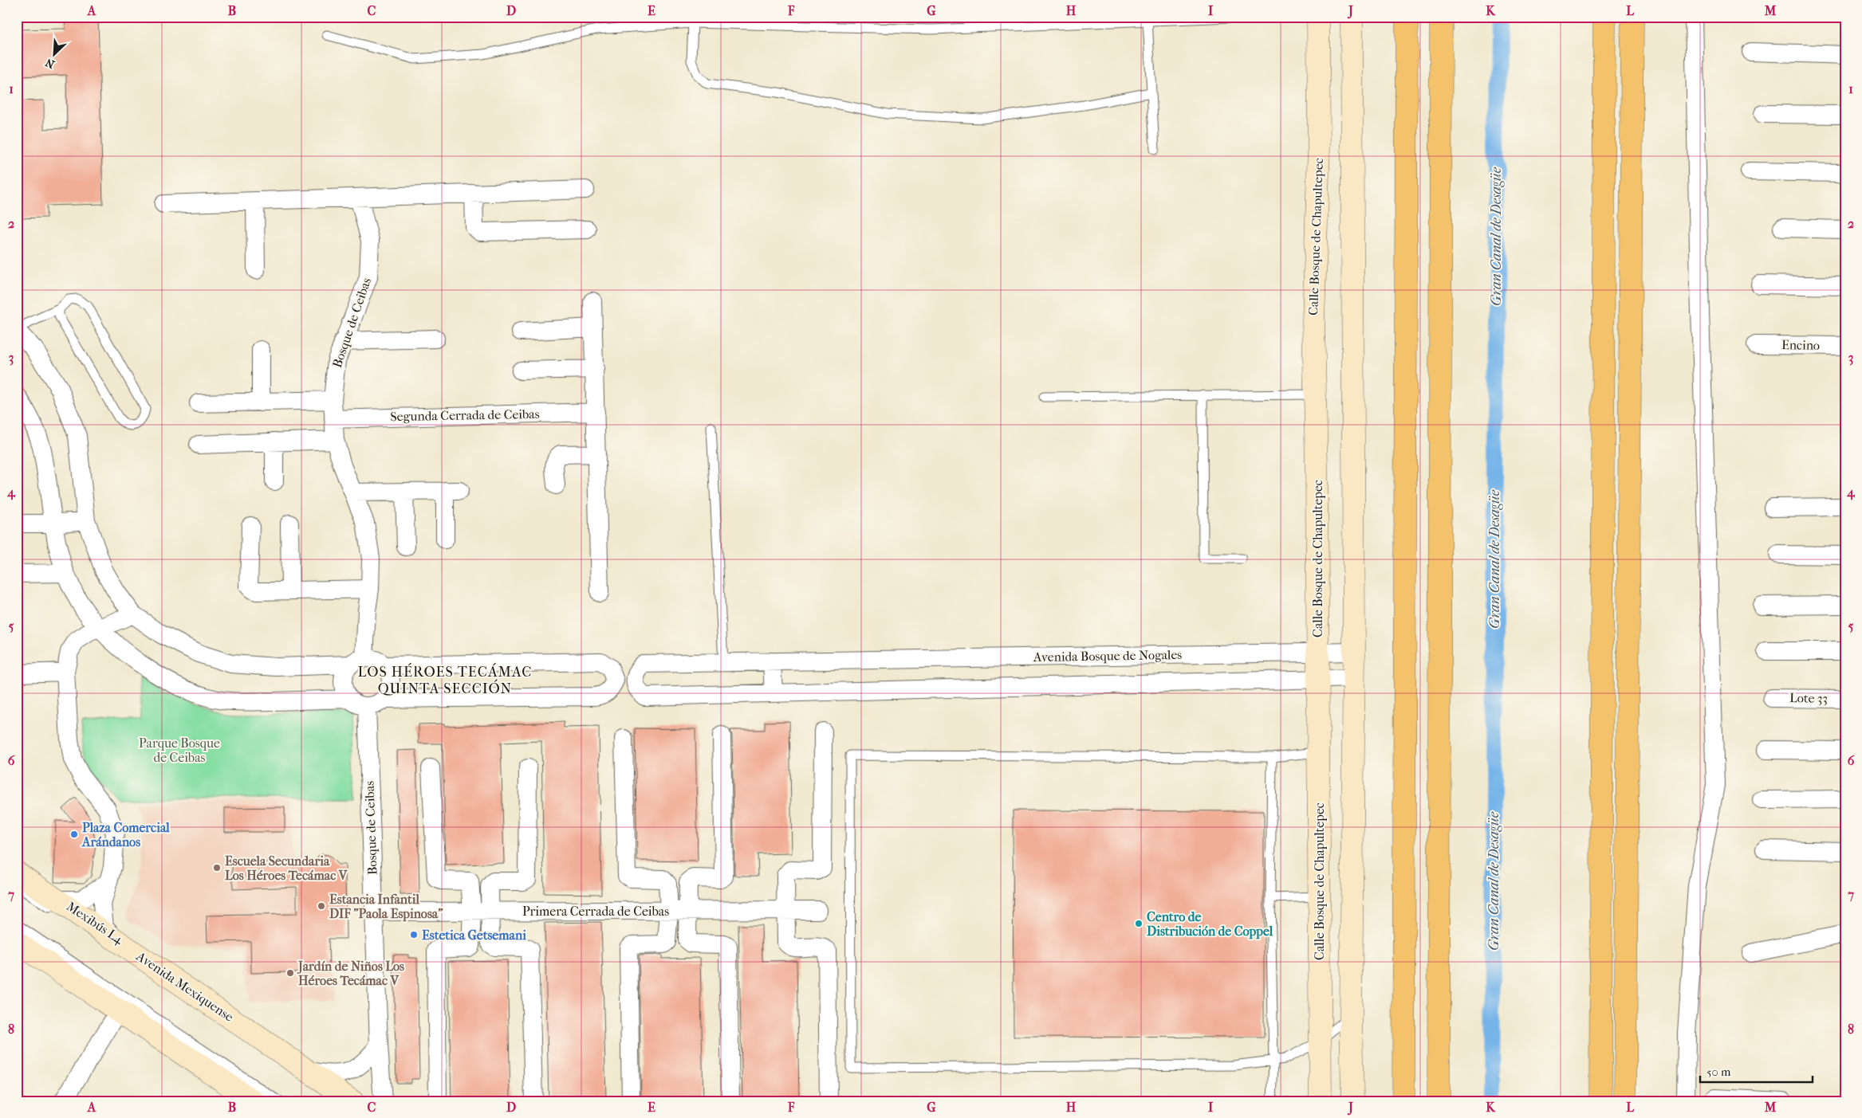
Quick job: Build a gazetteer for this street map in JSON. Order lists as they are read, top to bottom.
{
  "streets": {
    "main road": ["Calle Bosque de Chapultepec", "Avenida Mexiquense"],
    "street": [
      "Bosque de Ceibas",
      "Encino",
      "Segunda Cerrada de Ceibas",
      "Avenida Bosque de Nogales",
      "Lote 33",
      "Primera Cerrada de Ceibas"
    ],
    "lane": ["Mexibús L4"]
  },
  "crossings": [
    ["Calle Bosque de Chapultepec", "Avenida Bosque de Nogales"],
    ["Bosque de Ceibas", "Segunda Cerrada de Ceibas"],
    ["Bosque de Ceibas", "Primera Cerrada de Ceibas"],
    ["Mexibús L4", "Avenida Mexiquense"]
  ],
  "districts": ["LOS HÉROES TECÁMAC QUINTA SECCIÓN"],
  "water": ["Gran Canal de Desagüe"],
  "parks": ["Parque Bosque de Ceibas"],
  "places": [
    "Plaza Comercial Arándanos",
    "Escuela Secundaria Los Héroes Tecámac V",
    "Estancia Infantil DIF \"Paola Espinosa\"",
    "Centro de Distribución de Coppel",
    "Estetica Getsemani",
    "Jardín de Niños Los Héroes Tecámac V"
  ],
  "scale_bar": "50 m",
  "north": "bottom left",
  "grid": {
    "columns": [
      "A",
      "B",
      "C",
      "D",
      "E",
      "F",
      "G",
      "H",
      "I",
      "J",
      "K",
      "L",
      "M"
    ],
    "rows": [
      "1",
      "2",
      "3",
      "4",
      "5",
      "6",
      "7",
      "8"
    ]
  }
}
